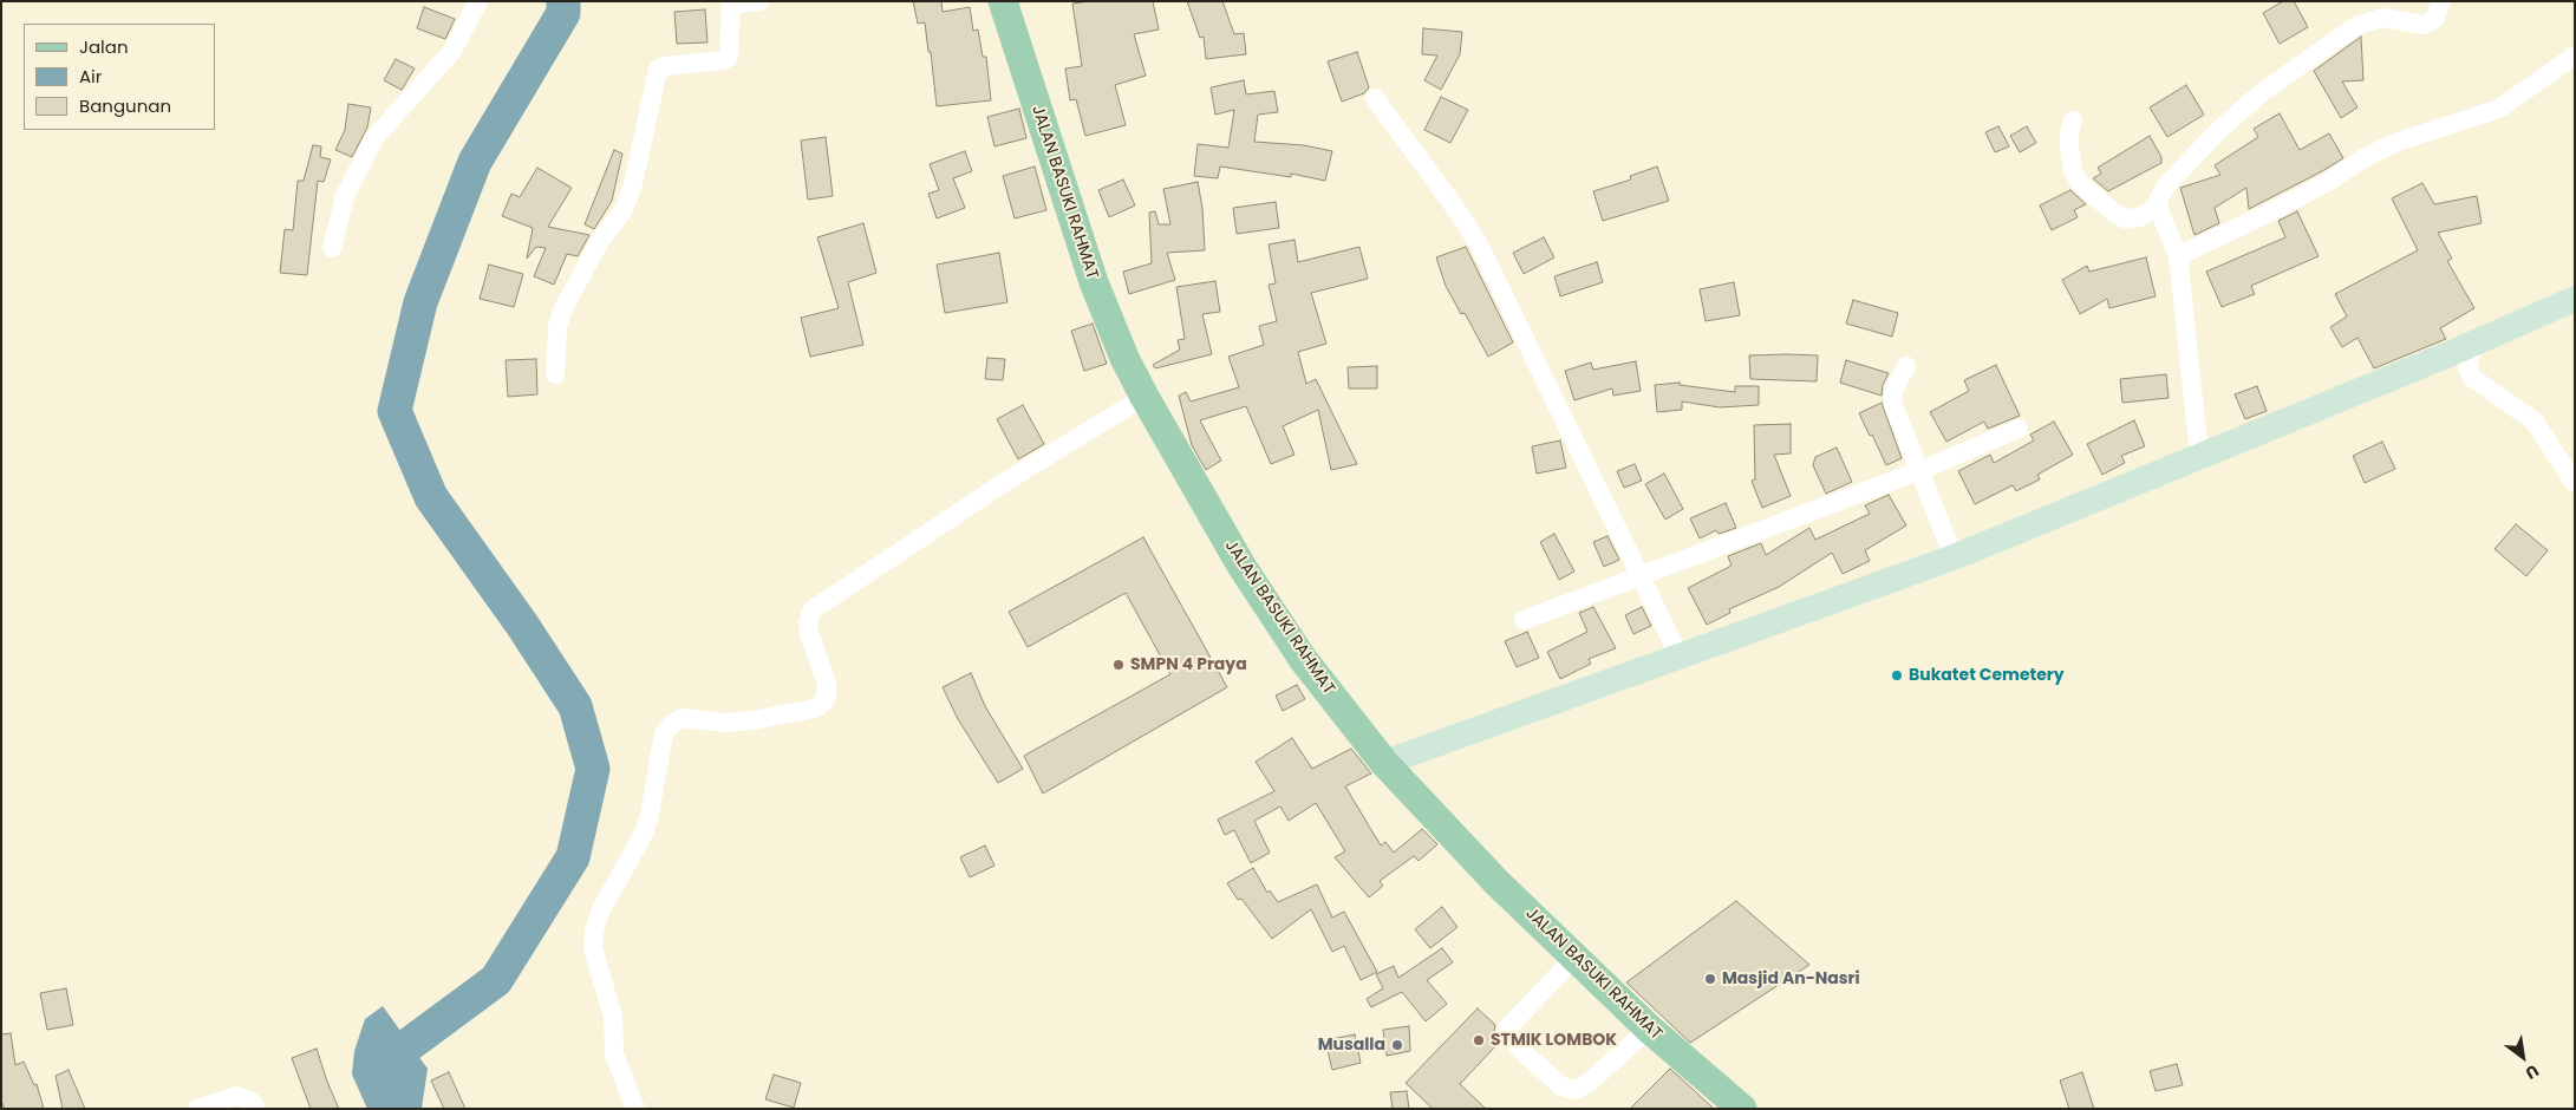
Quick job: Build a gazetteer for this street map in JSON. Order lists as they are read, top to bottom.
{
  "streets": {
    "main road": ["JALAN BASUKI RAHMAT"]
  },
  "places": [
    "SMPN 4 Praya",
    "Bukatet Cemetery",
    "Masjid An-Nasri",
    "STMIK LOMBOK",
    "Musalla"
  ],
  "legend": ["Jalan", "Air", "Bangunan"],
  "north": "bottom right"
}
